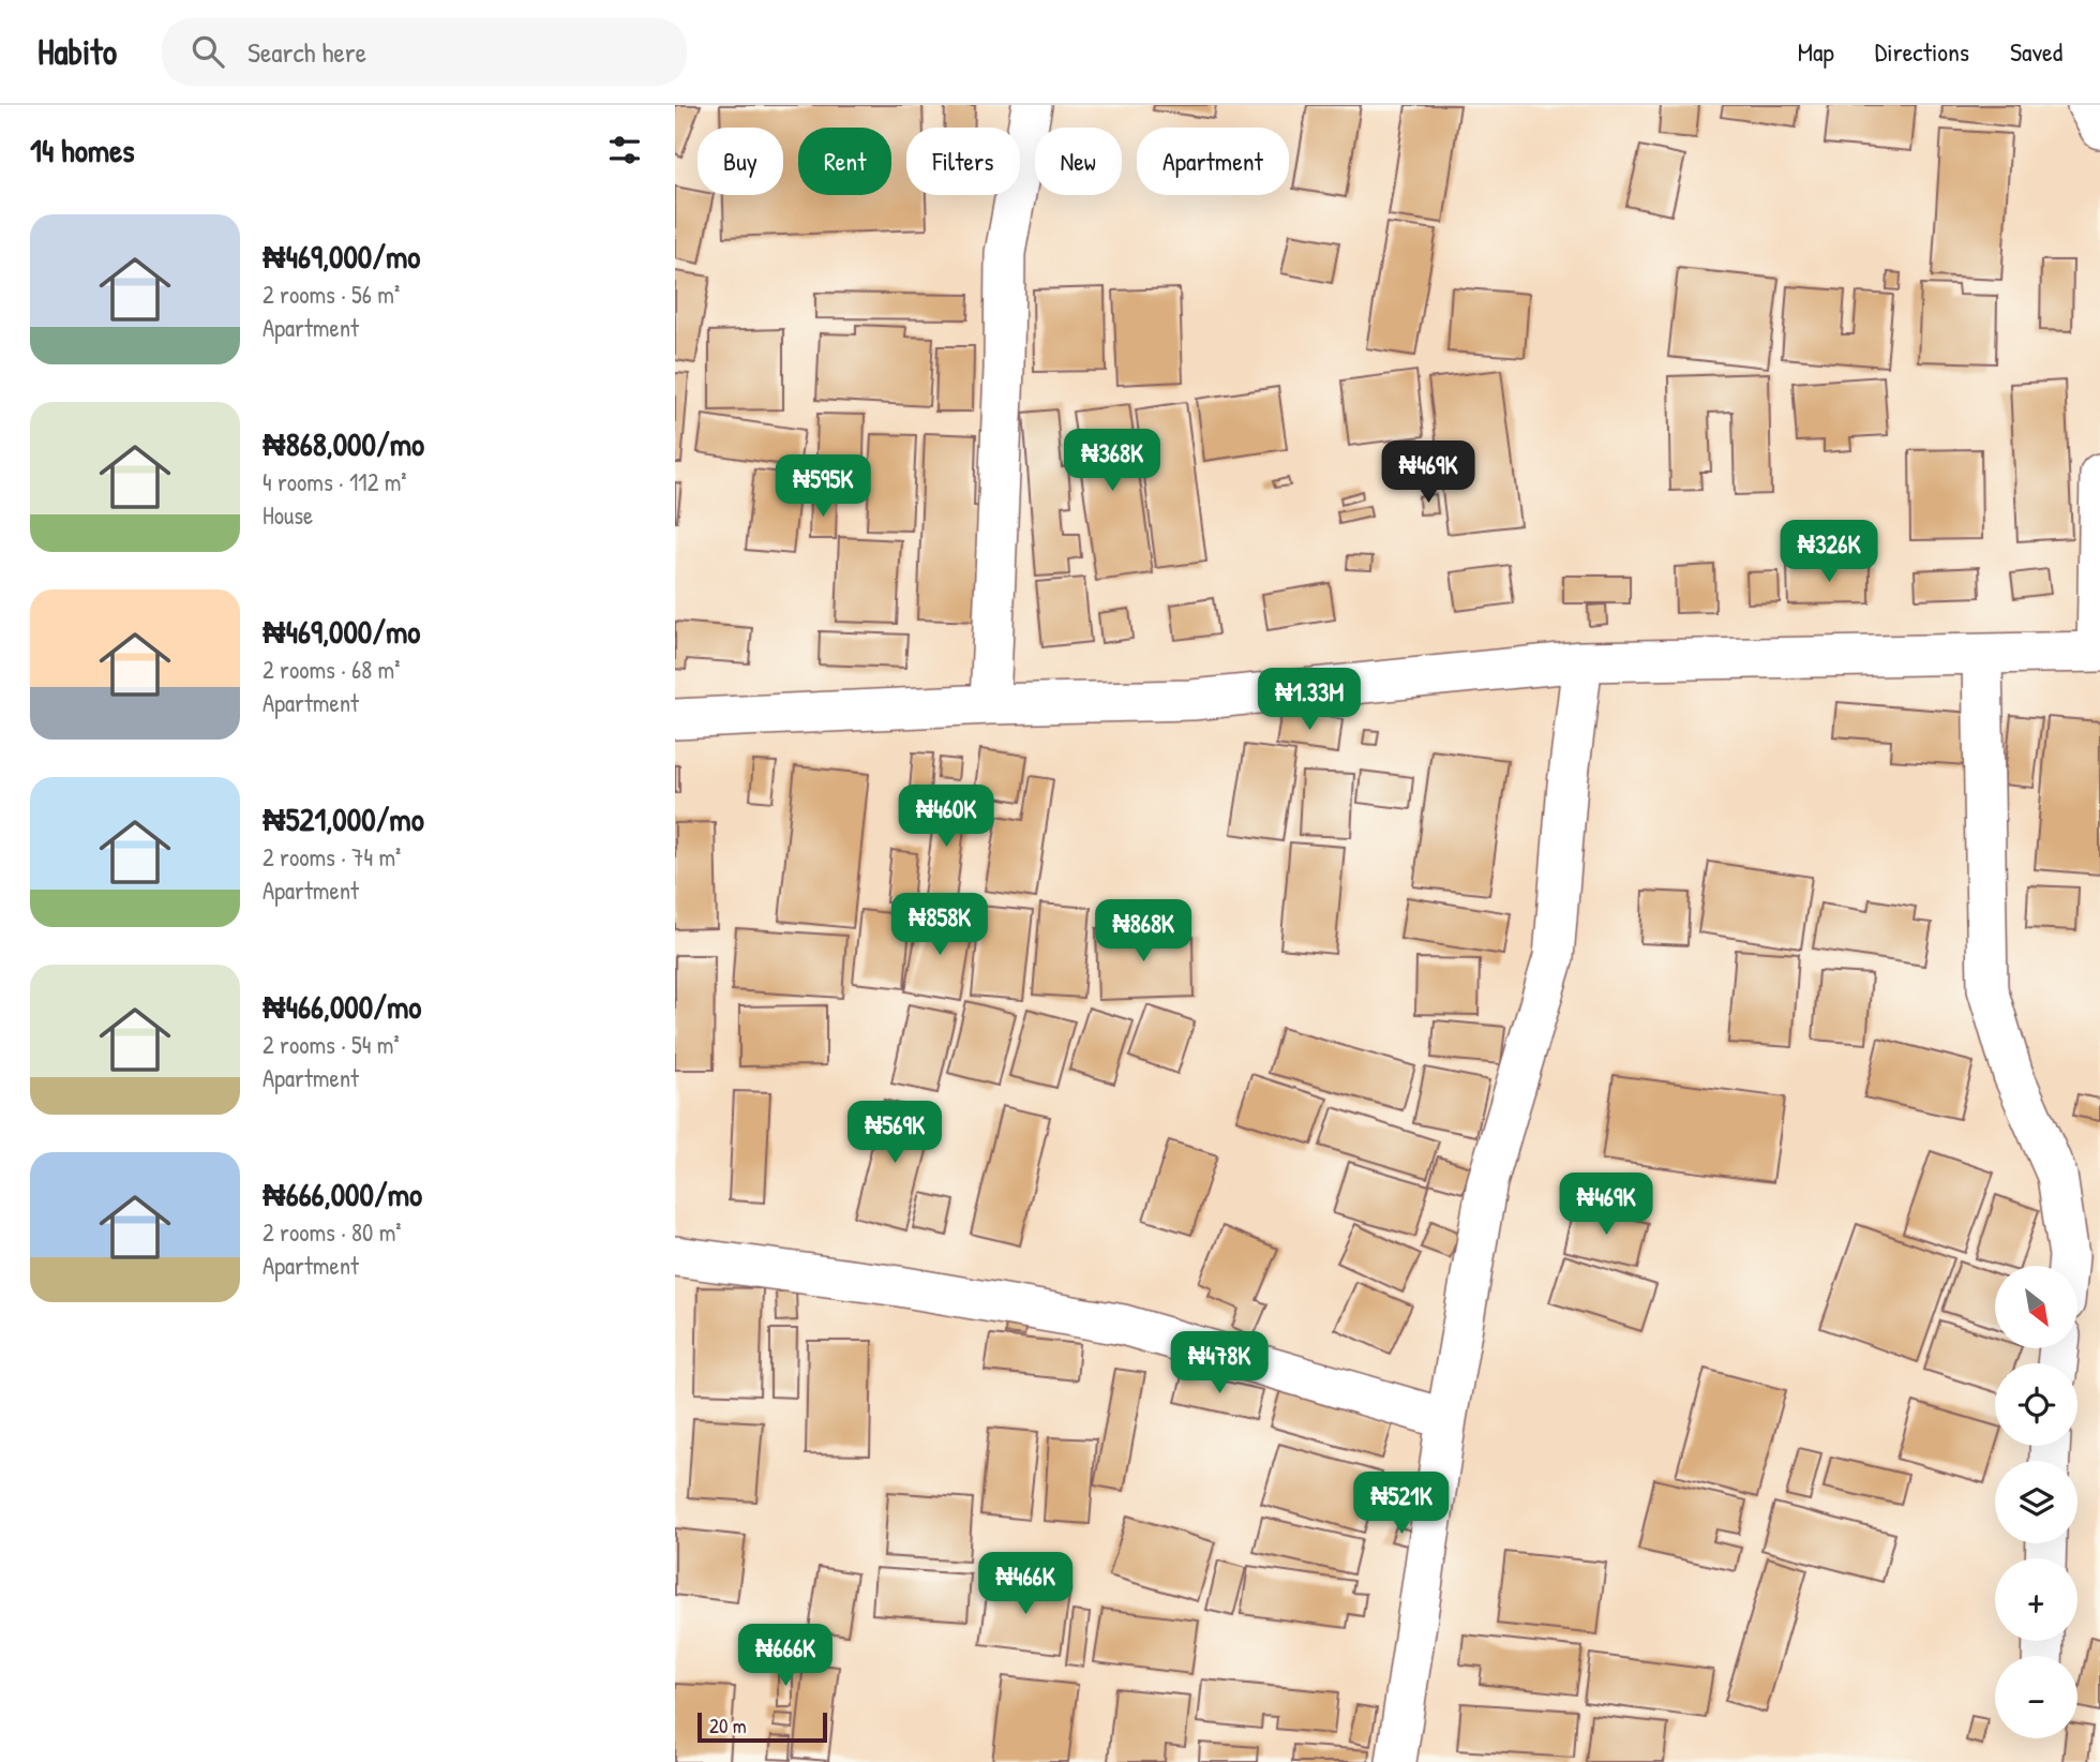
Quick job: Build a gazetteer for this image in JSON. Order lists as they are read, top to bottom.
{
  "scale_bar": "20 m",
  "north": "bottom right",
  "page": {
    "header": "Habito",
    "search": "Search here",
    "nav": ["Map", "Directions", "Saved"],
    "heading": "14 homes",
    "chip": [
      "Buy",
      "Rent",
      "Filters",
      "New",
      "Apartment"
    ],
    "list": [
      {
        "name": "₦469,000/mo",
        "note": "2 rooms · 56 m² · Apartment"
      },
      {
        "name": "₦868,000/mo",
        "note": "4 rooms · 112 m² · House"
      },
      {
        "name": "₦469,000/mo",
        "note": "2 rooms · 68 m² · Apartment"
      },
      {
        "name": "₦521,000/mo",
        "note": "2 rooms · 74 m² · Apartment"
      },
      {
        "name": "₦466,000/mo",
        "note": "2 rooms · 54 m² · Apartment"
      },
      {
        "name": "₦666,000/mo",
        "note": "2 rooms · 80 m² · Apartment"
      }
    ],
    "price": [
      "₦368K",
      "₦469K",
      "₦595K",
      "₦326K",
      "₦1.33M",
      "₦460K",
      "₦858K",
      "₦868K",
      "₦569K",
      "₦469K",
      "₦478K",
      "₦521K",
      "₦466K",
      "₦666K"
    ],
    "map_buttons": ["+", "−"],
    "scale": "20 m"
  }
}
